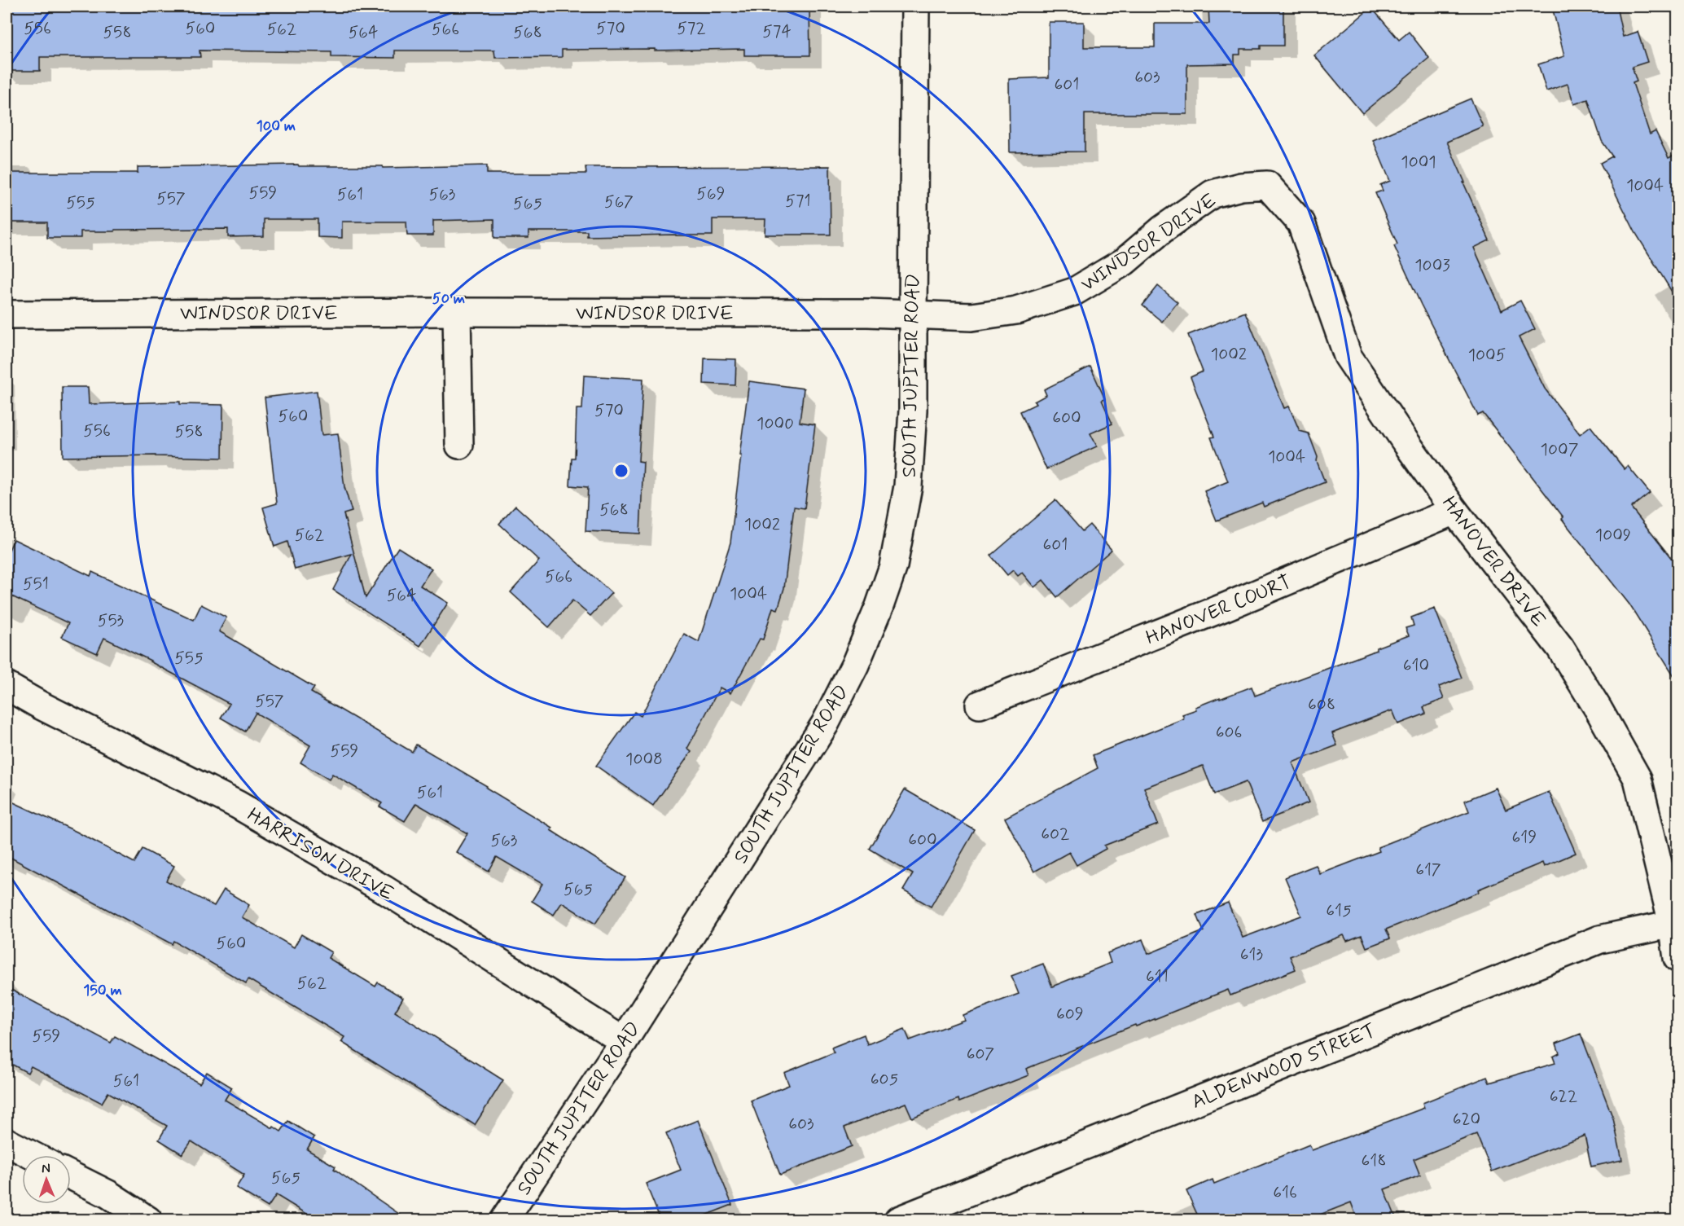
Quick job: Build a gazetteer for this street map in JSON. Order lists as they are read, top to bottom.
{
  "streets": {
    "street": [
      "WINDSOR DRIVE",
      "SOUTH JUPITER ROAD",
      "HANOVER DRIVE",
      "HANOVER COURT",
      "HARRISON DRIVE",
      "ALDENWOOD STREET"
    ]
  },
  "crossings": [
    ["WINDSOR DRIVE", "SOUTH JUPITER ROAD"],
    ["WINDSOR DRIVE", "HANOVER DRIVE"],
    ["SOUTH JUPITER ROAD", "HARRISON DRIVE"],
    ["HANOVER DRIVE", "HANOVER COURT"],
    ["HANOVER DRIVE", "ALDENWOOD STREET"]
  ],
  "house_numbers": [
    "556",
    "560",
    "570",
    "572",
    "562",
    "566",
    "574",
    "558",
    "564",
    "568",
    "603",
    "601",
    "1001",
    "1004",
    "559",
    "569",
    "561",
    "563",
    "557",
    "571",
    "567",
    "555",
    "565",
    "1003",
    "1002",
    "1005",
    "570",
    "560",
    "600",
    "1000",
    "556",
    "558",
    "1007",
    "1004",
    "568",
    "1002",
    "562",
    "1009",
    "601",
    "566",
    "551",
    "1004",
    "564",
    "553",
    "555",
    "610",
    "557",
    "608",
    "606",
    "559",
    "1008",
    "561",
    "602",
    "619",
    "600",
    "563",
    "617",
    "565",
    "615",
    "560",
    "613",
    "611",
    "562",
    "609",
    "559",
    "607",
    "605",
    "561",
    "622",
    "620",
    "603",
    "618",
    "565",
    "616"
  ],
  "north": "top",
  "rings": ["100 m", "50 m", "150 m"]
}
